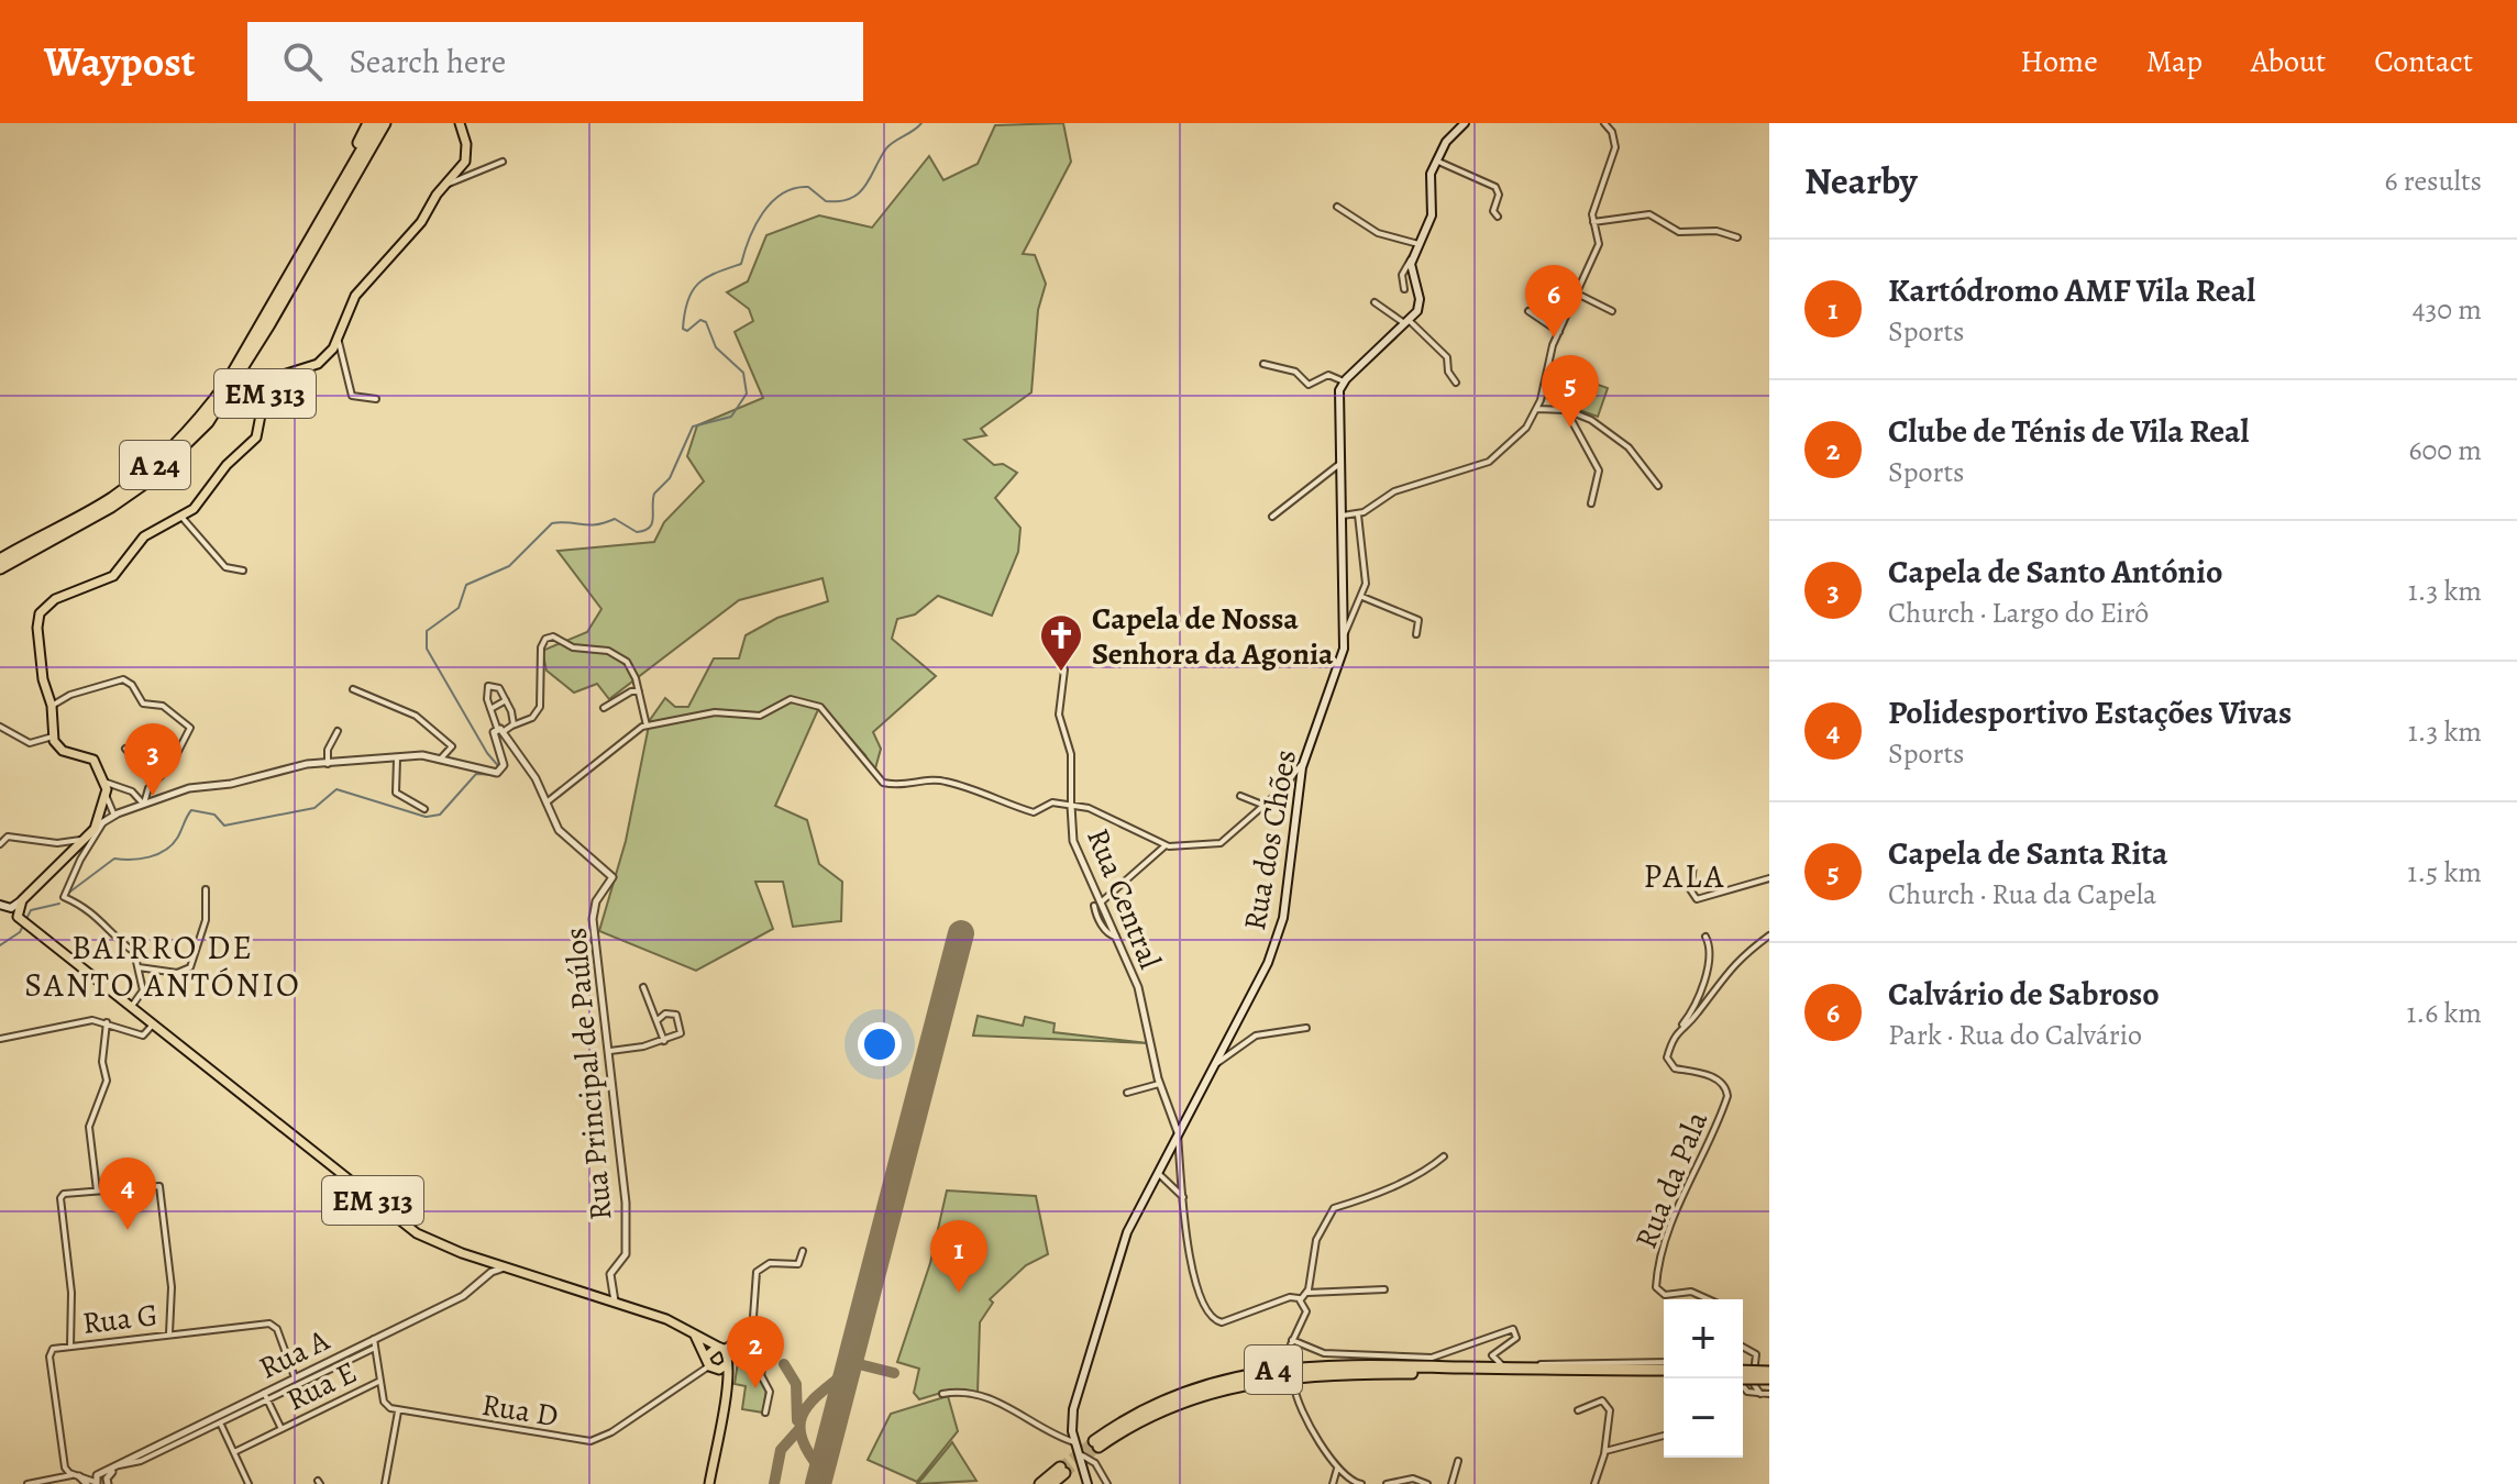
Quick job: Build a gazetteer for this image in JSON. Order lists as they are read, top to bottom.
{
  "streets": {
    "highway": ["A 24", "A 4"],
    "main road": ["EM 313", "Rua dos Chões"],
    "street": [
      "Rua Central",
      "Rua Principal de Paúlos",
      "Rua da Pala",
      "Rua G",
      "Rua A",
      "Rua E",
      "Rua D"
    ]
  },
  "crossings": [
    ["EM 313", "Rua Principal de Paúlos"],
    ["EM 313", "Rua A"],
    ["Rua dos Chões", "Rua Central"],
    ["Rua G", "Rua A"],
    ["Rua A", "Rua E"]
  ],
  "districts": ["PALA", "BAIRRO DE SANTO ANTÓNIO"],
  "places": {
    "church": ["Capela de Nossa Senhora da Agonia"]
  },
  "page": {
    "header": "Waypost",
    "search": "Search here",
    "nav": [
      "Home",
      "Map",
      "About",
      "Contact"
    ],
    "heading": ["Nearby", "6 results"],
    "list": [
      {
        "mark": "1",
        "name": "Kartódromo AMF Vila Real",
        "note": "Sports",
        "value": "430 m"
      },
      {
        "mark": "2",
        "name": "Clube de Ténis de Vila Real",
        "note": "Sports",
        "value": "600 m"
      },
      {
        "mark": "3",
        "name": "Capela de Santo António",
        "note": "Church · Largo do Eirô",
        "value": "1.3 km"
      },
      {
        "mark": "4",
        "name": "Polidesportivo Estações Vivas",
        "note": "Sports",
        "value": "1.3 km"
      },
      {
        "mark": "5",
        "name": "Capela de Santa Rita",
        "note": "Church · Rua da Capela",
        "value": "1.5 km"
      },
      {
        "mark": "6",
        "name": "Calvário de Sabroso",
        "note": "Park · Rua do Calvário",
        "value": "1.6 km"
      }
    ],
    "pins": [
      "6",
      "5",
      "3",
      "4",
      "1",
      "2"
    ],
    "map_buttons": ["+", "−"]
  }
}
